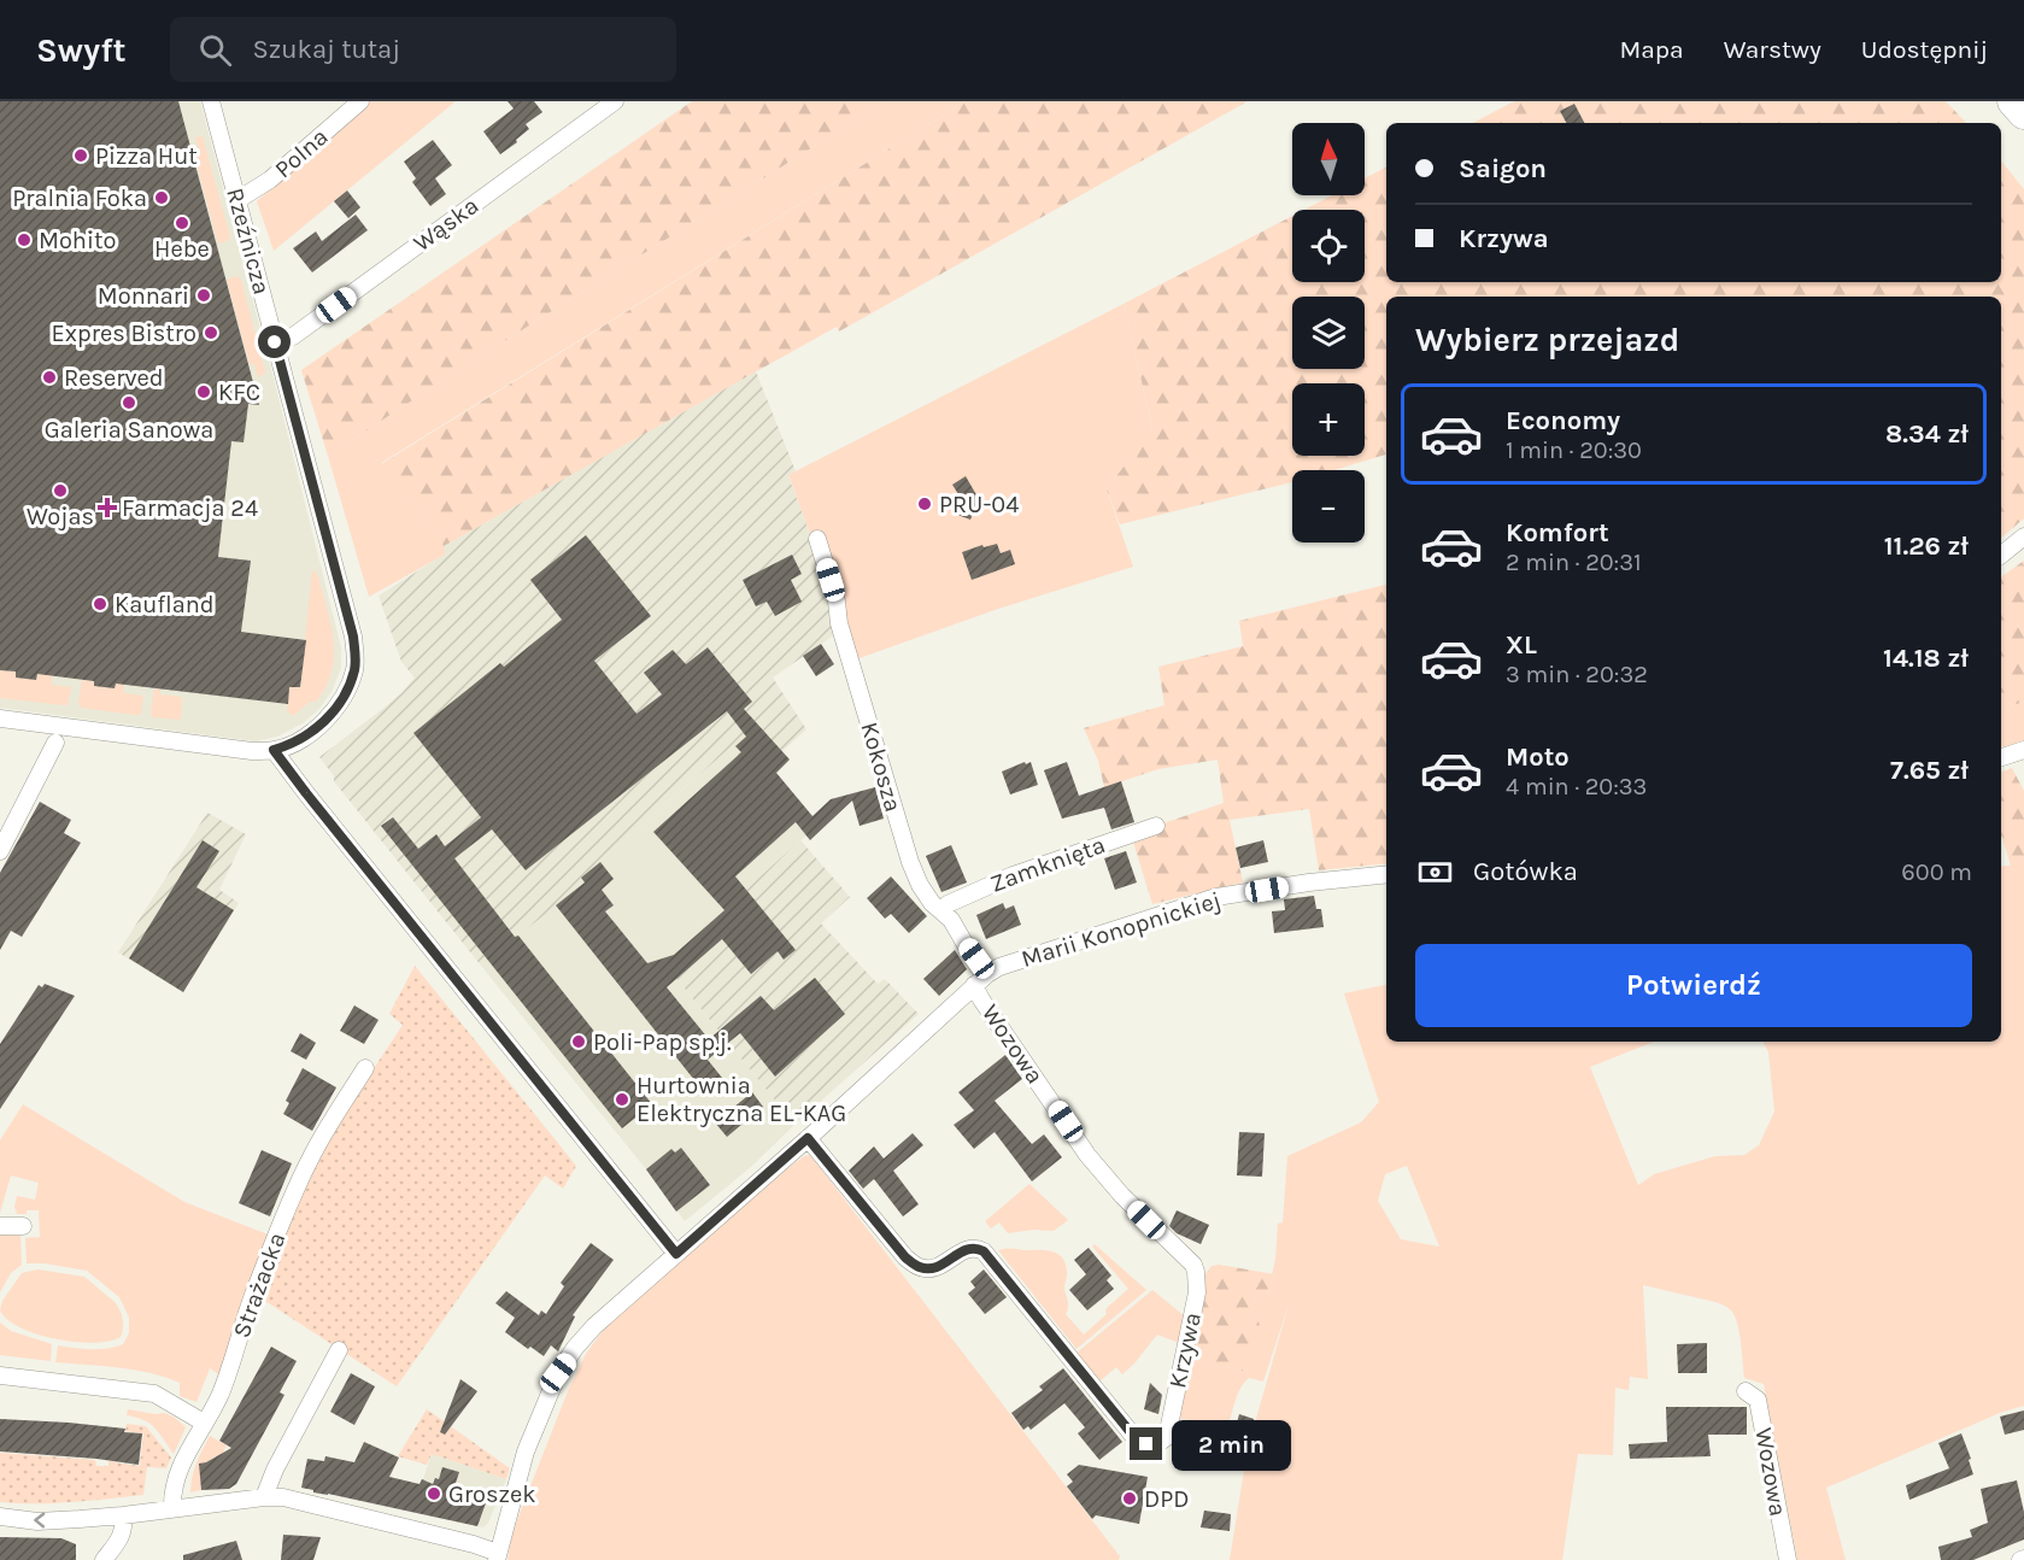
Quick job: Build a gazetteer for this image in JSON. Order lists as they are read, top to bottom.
{
  "streets": {
    "street": [
      "Polna",
      "Wąska",
      "Rzeźnicza",
      "Kokosza",
      "Zamknięta",
      "Marii Konopnickiej",
      "Wozowa",
      "Strażacka",
      "Krzywa"
    ]
  },
  "crossings": [
    ["Polna", "Rzeźnicza"],
    ["Wąska", "Rzeźnicza"],
    ["Kokosza", "Zamknięta"],
    ["Kokosza", "Marii Konopnickiej"],
    ["Kokosza", "Wozowa"],
    ["Marii Konopnickiej", "Wozowa"],
    ["Marii Konopnickiej", "Krzywa"],
    ["Wozowa", "Krzywa"]
  ],
  "places": {
    "other": [
      "Pizza Hut",
      "Pralnia Foka",
      "Hebe",
      "Mohito",
      "Monnari",
      "Expres Bistro",
      "Reserved",
      "KFC",
      "Galeria Sanowa",
      "Wojas",
      "PRU-04",
      "Kaufland",
      "Poli-Pap sp.j.",
      "Hurtownia Elektryczna EL-KAG",
      "Groszek",
      "DPD"
    ],
    "health": ["Farmacja 24"]
  },
  "north": "top",
  "page": {
    "header": "Swyft",
    "search": "Szukaj tutaj",
    "nav": ["Mapa", "Warstwy", "Udostępnij"],
    "map_buttons": ["+", "−"],
    "banner": ["Saigon", "Krzywa"],
    "heading": "Wybierz przejazd",
    "list": [
      {
        "name": "Economy",
        "note": "1 min · 20:30",
        "value": "8.34 zł"
      },
      {
        "name": "Komfort",
        "note": "2 min · 20:31",
        "value": "11.26 zł"
      },
      {
        "name": "XL",
        "note": "3 min · 20:32",
        "value": "14.18 zł"
      },
      {
        "name": "Moto",
        "note": "4 min · 20:33",
        "value": "7.65 zł"
      }
    ],
    "pay": ["Gotówka", "600 m"],
    "buttons": "Potwierdź",
    "bubble": "2 min"
  }
}
